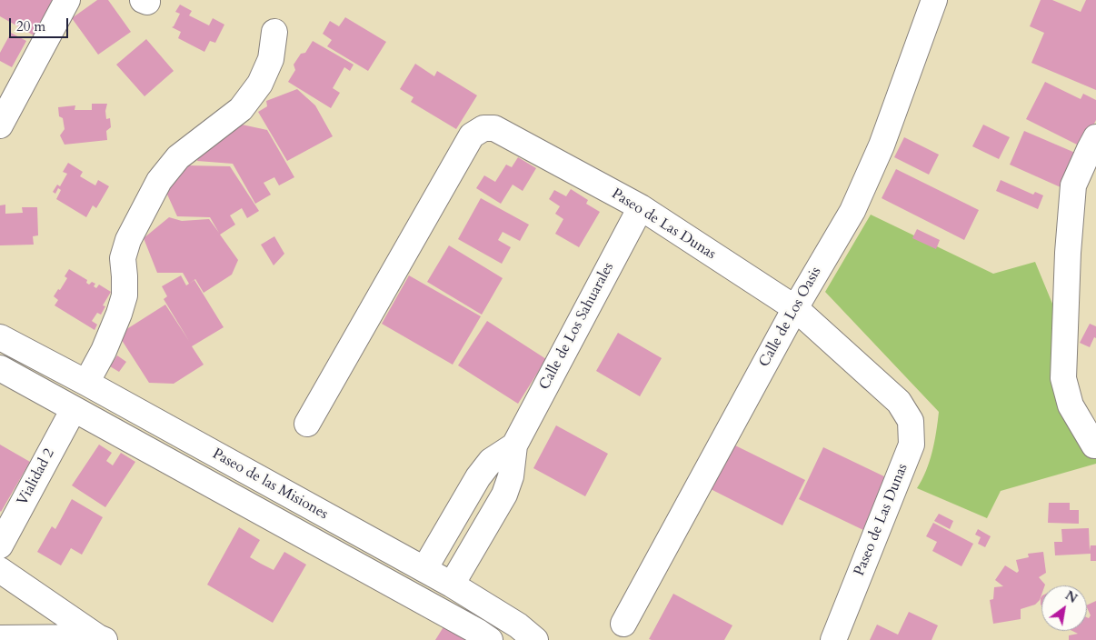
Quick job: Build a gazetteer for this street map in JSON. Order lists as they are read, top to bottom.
{
  "streets": {
    "street": [
      "Paseo de Las Dunas",
      "Calle de Los Oasis",
      "Calle de Los Sahuarales",
      "Vialidad 2",
      "Paseo de las Misiones"
    ]
  },
  "crossings": [
    ["Paseo de Las Dunas", "Calle de Los Oasis"],
    ["Paseo de Las Dunas", "Calle de Los Sahuarales"],
    ["Vialidad 2", "Paseo de las Misiones"]
  ],
  "scale_bar": "20 m",
  "north": "top right"
}
